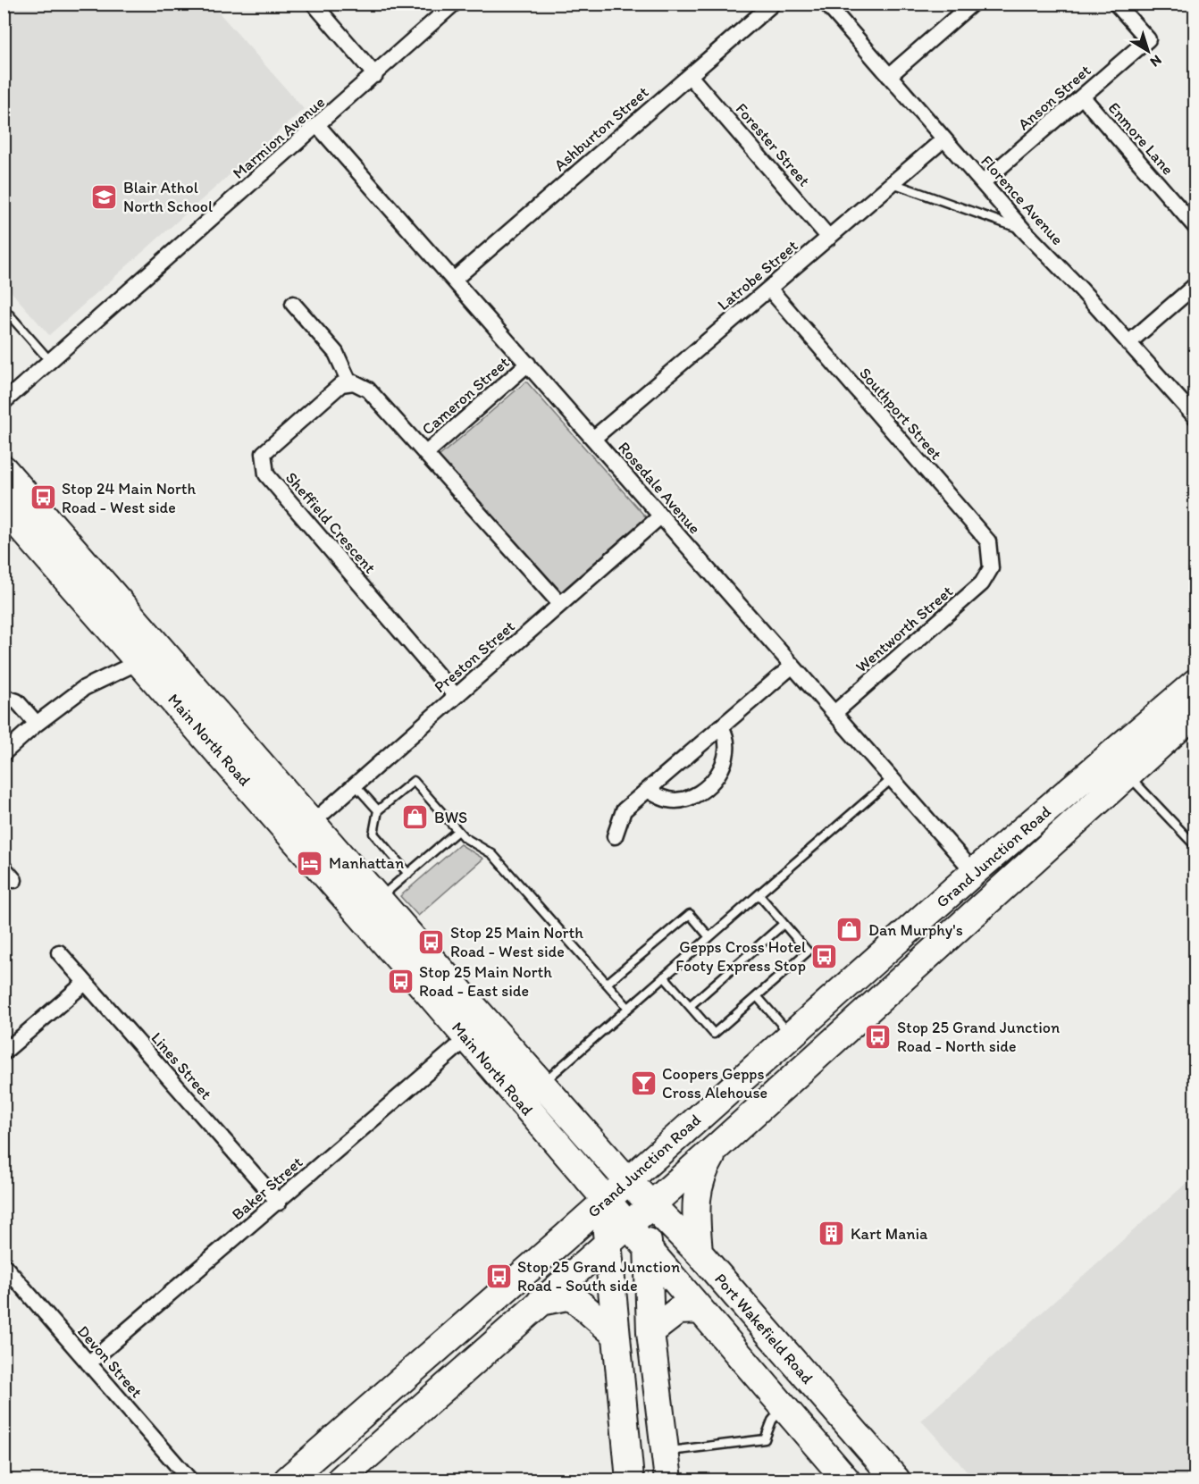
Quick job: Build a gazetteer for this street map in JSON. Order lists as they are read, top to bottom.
{
  "streets": {
    "highway": ["Main North Road", "Grand Junction Road", "Port Wakefield Road"],
    "street": [
      "Anson Street",
      "Ashburton Street",
      "Marmion Avenue",
      "Enmore Lane",
      "Forester Street",
      "Florence Avenue",
      "Latrobe Street",
      "Cameron Street",
      "Southport Street",
      "Rosedale Avenue",
      "Sheffield Crescent",
      "Wentworth Street",
      "Preston Street",
      "Lines Street",
      "Baker Street",
      "Devon Street"
    ]
  },
  "crossings": [
    ["Anson Street", "Enmore Lane"],
    ["Anson Street", "Florence Avenue"],
    ["Ashburton Street", "Forester Street"],
    ["Ashburton Street", "Rosedale Avenue"],
    ["Marmion Avenue", "Rosedale Avenue"],
    ["Forester Street", "Latrobe Street"],
    ["Florence Avenue", "Latrobe Street"],
    ["Latrobe Street", "Southport Street"],
    ["Latrobe Street", "Rosedale Avenue"],
    ["Cameron Street", "Rosedale Avenue"],
    ["Southport Street", "Wentworth Street"],
    ["Rosedale Avenue", "Wentworth Street"],
    ["Rosedale Avenue", "Preston Street"],
    ["Rosedale Avenue", "Grand Junction Road"],
    ["Sheffield Crescent", "Preston Street"],
    ["Preston Street", "Main North Road"],
    ["Main North Road", "Grand Junction Road"],
    ["Main North Road", "Baker Street"],
    ["Main North Road", "Port Wakefield Road"],
    ["Grand Junction Road", "Port Wakefield Road"],
    ["Lines Street", "Baker Street"],
    ["Baker Street", "Devon Street"]
  ],
  "places": {
    "school or university": ["Blair Athol North School"],
    "bus stop": [
      "Stop 24 Main North Road - West side",
      "Stop 25 Main North Road - West side",
      "Gepps Cross Hotel Footy Express Stop",
      "Stop 25 Main North Road - East side",
      "Stop 25 Grand Junction Road - North side",
      "Stop 25 Grand Junction Road - South side"
    ],
    "shop": ["BWS", "Dan Murphy's"],
    "hotel": ["Manhattan"],
    "bar": ["Coopers Gepps Cross Alehouse"],
    "building": ["Kart Mania"]
  },
  "north": "bottom right"
}
